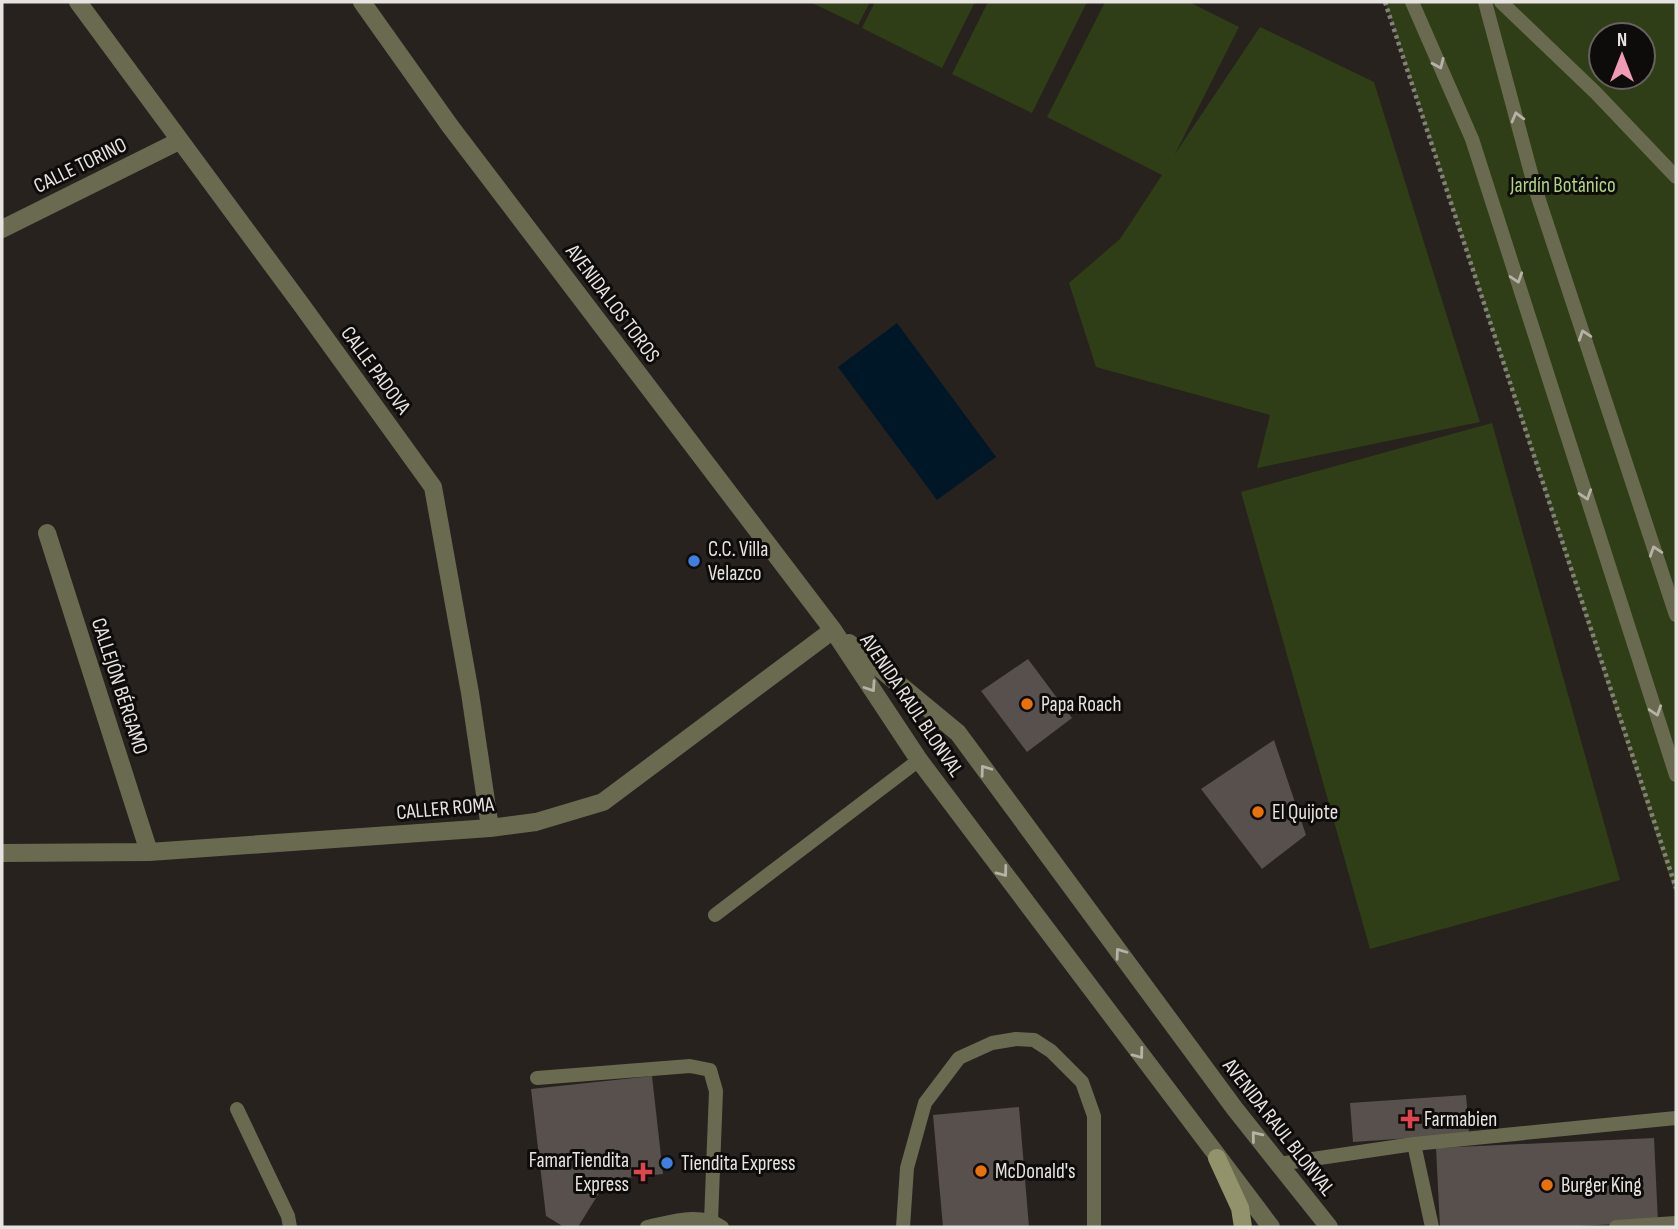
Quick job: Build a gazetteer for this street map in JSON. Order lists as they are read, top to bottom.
{
  "streets": {
    "street": [
      "CALLE TORINO",
      "AVENIDA LOS TOROS",
      "CALLE PADOVA",
      "CALLEJÓN BÉRGAMO",
      "AVENIDA RAUL BLONVAL",
      "CALLER ROMA"
    ]
  },
  "crossings": [
    ["CALLE TORINO", "CALLE PADOVA"],
    ["AVENIDA LOS TOROS", "AVENIDA RAUL BLONVAL"],
    ["AVENIDA LOS TOROS", "CALLER ROMA"],
    ["CALLE PADOVA", "CALLER ROMA"],
    ["CALLEJÓN BÉRGAMO", "CALLER ROMA"],
    ["AVENIDA RAUL BLONVAL", "CALLER ROMA"]
  ],
  "parks": ["Jardín Botánico"],
  "places": {
    "other": [
      "C.C. Villa Velazco",
      "Papa Roach",
      "El Quijote",
      "Tiendita Express",
      "McDonald's",
      "Burger King"
    ],
    "health": ["Farmabien", "FamarTiendita Express"]
  },
  "north": "top"
}
